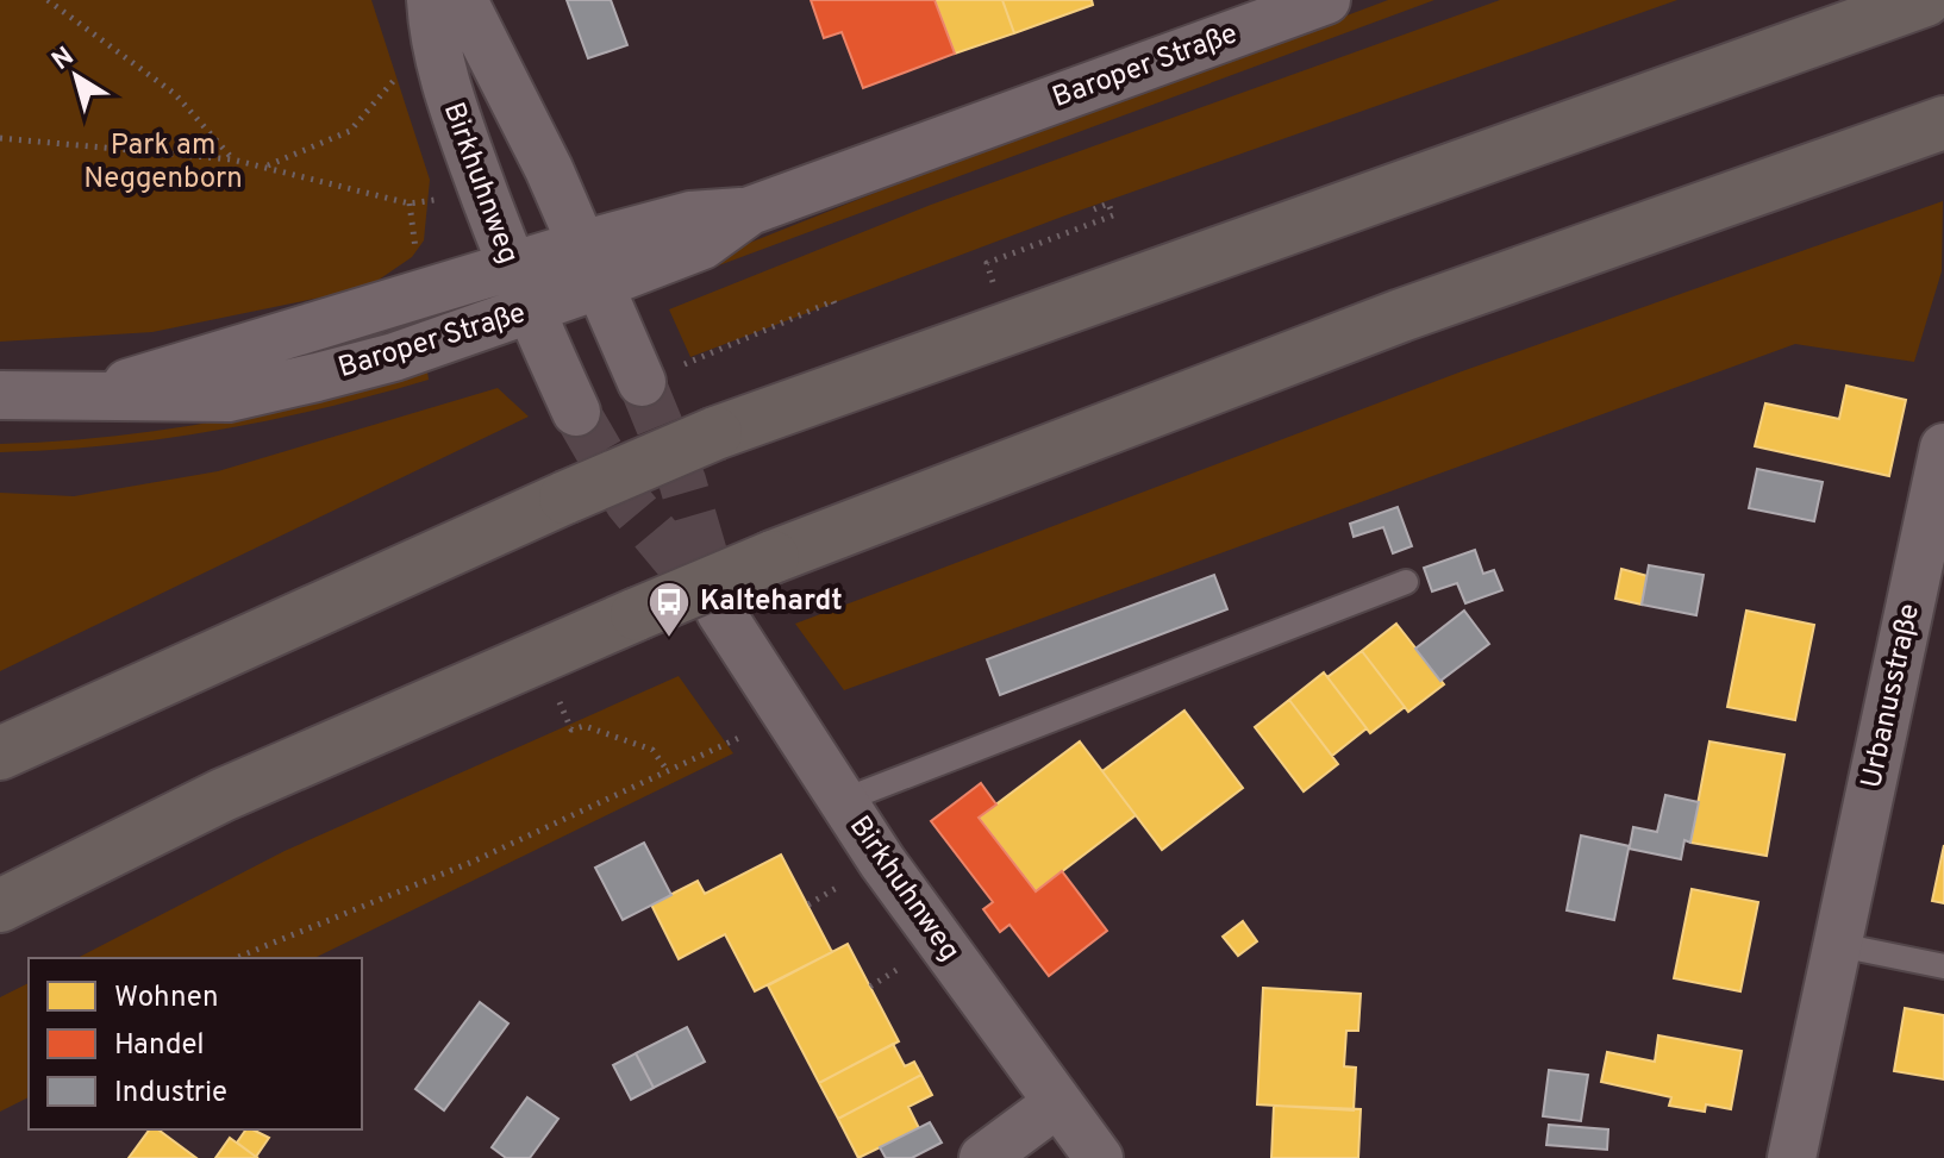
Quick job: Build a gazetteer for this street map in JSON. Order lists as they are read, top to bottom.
{
  "streets": {
    "street": ["Baroper Straße", "Birkhuhnweg", "Urbanusstraße"]
  },
  "crossings": [
    ["Baroper Straße", "Birkhuhnweg"]
  ],
  "parks": ["Park am Neggenborn"],
  "places": {
    "bus stop": ["Kaltehardt"]
  },
  "legend": ["Wohnen", "Handel", "Industrie"],
  "north": "top left"
}
